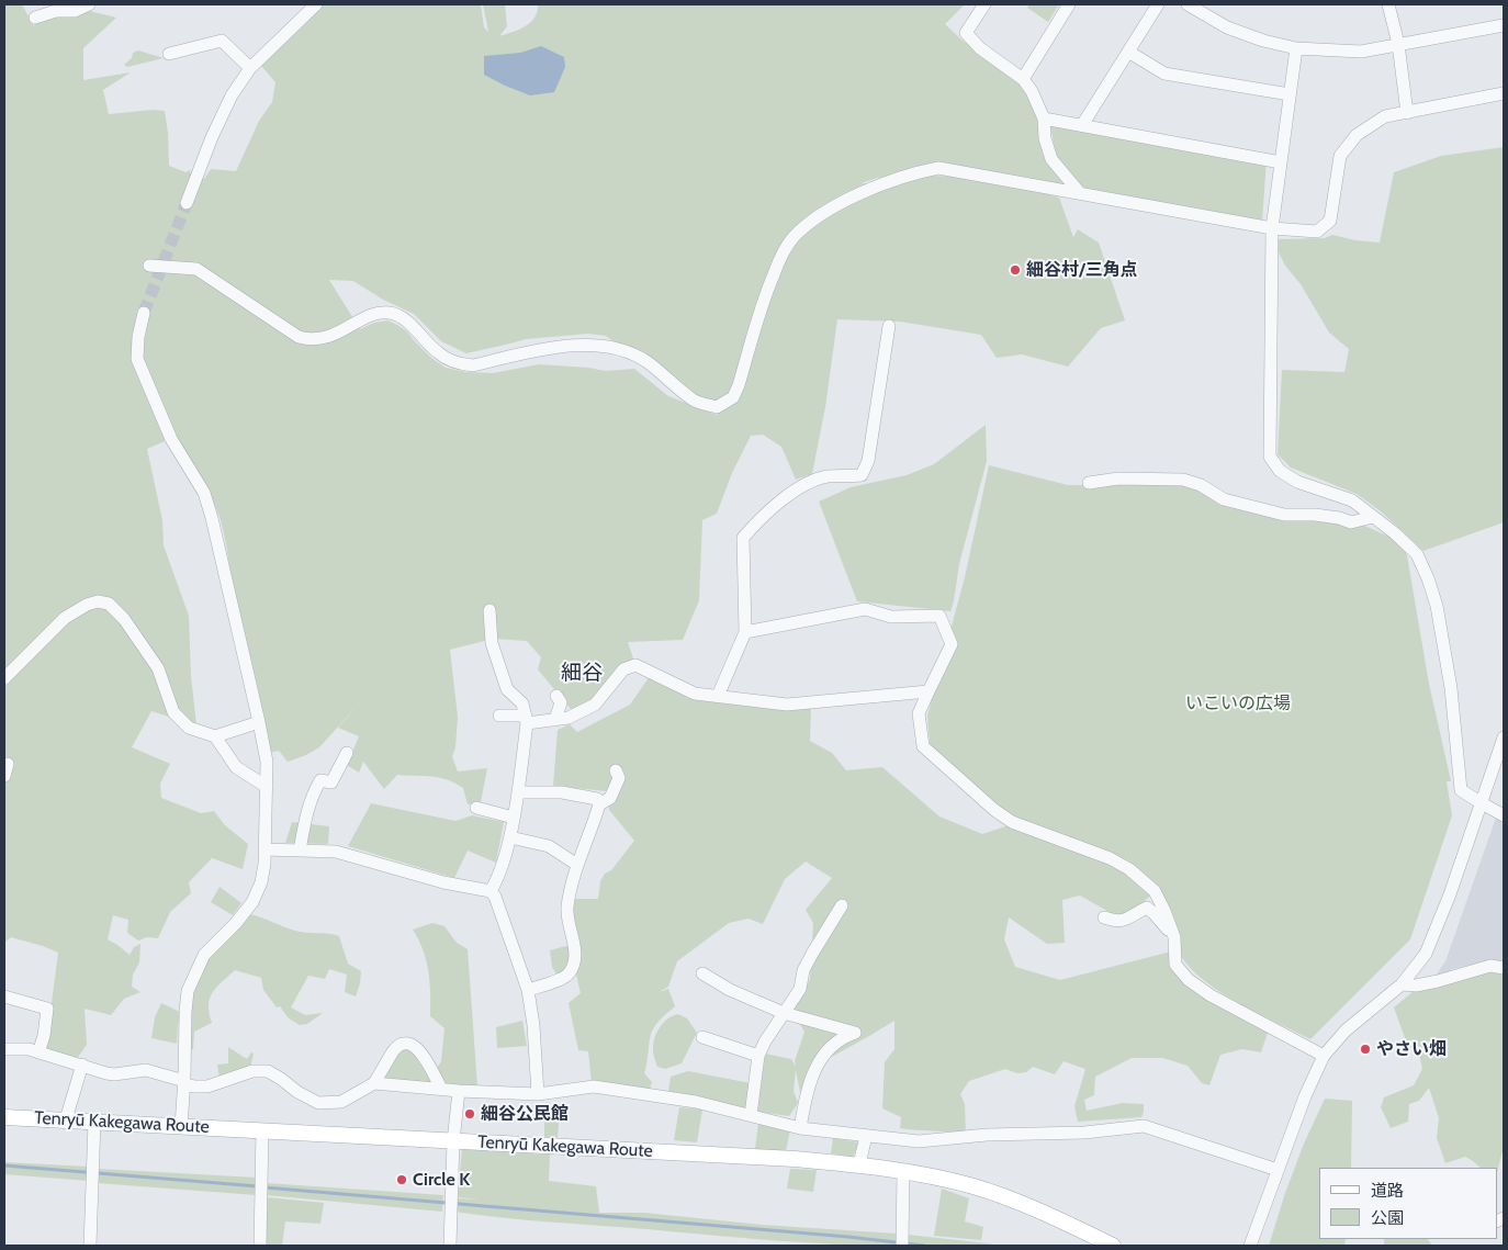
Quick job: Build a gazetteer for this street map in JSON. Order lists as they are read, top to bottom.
{
  "streets": {
    "main road": ["Tenryū Kakegawa Route"]
  },
  "districts": ["細谷"],
  "parks": ["いこいの広場"],
  "places": [
    "細谷村/三角点",
    "やさい畑",
    "細谷公民館",
    "Circle K"
  ],
  "legend": ["道路", "公園"]
}
